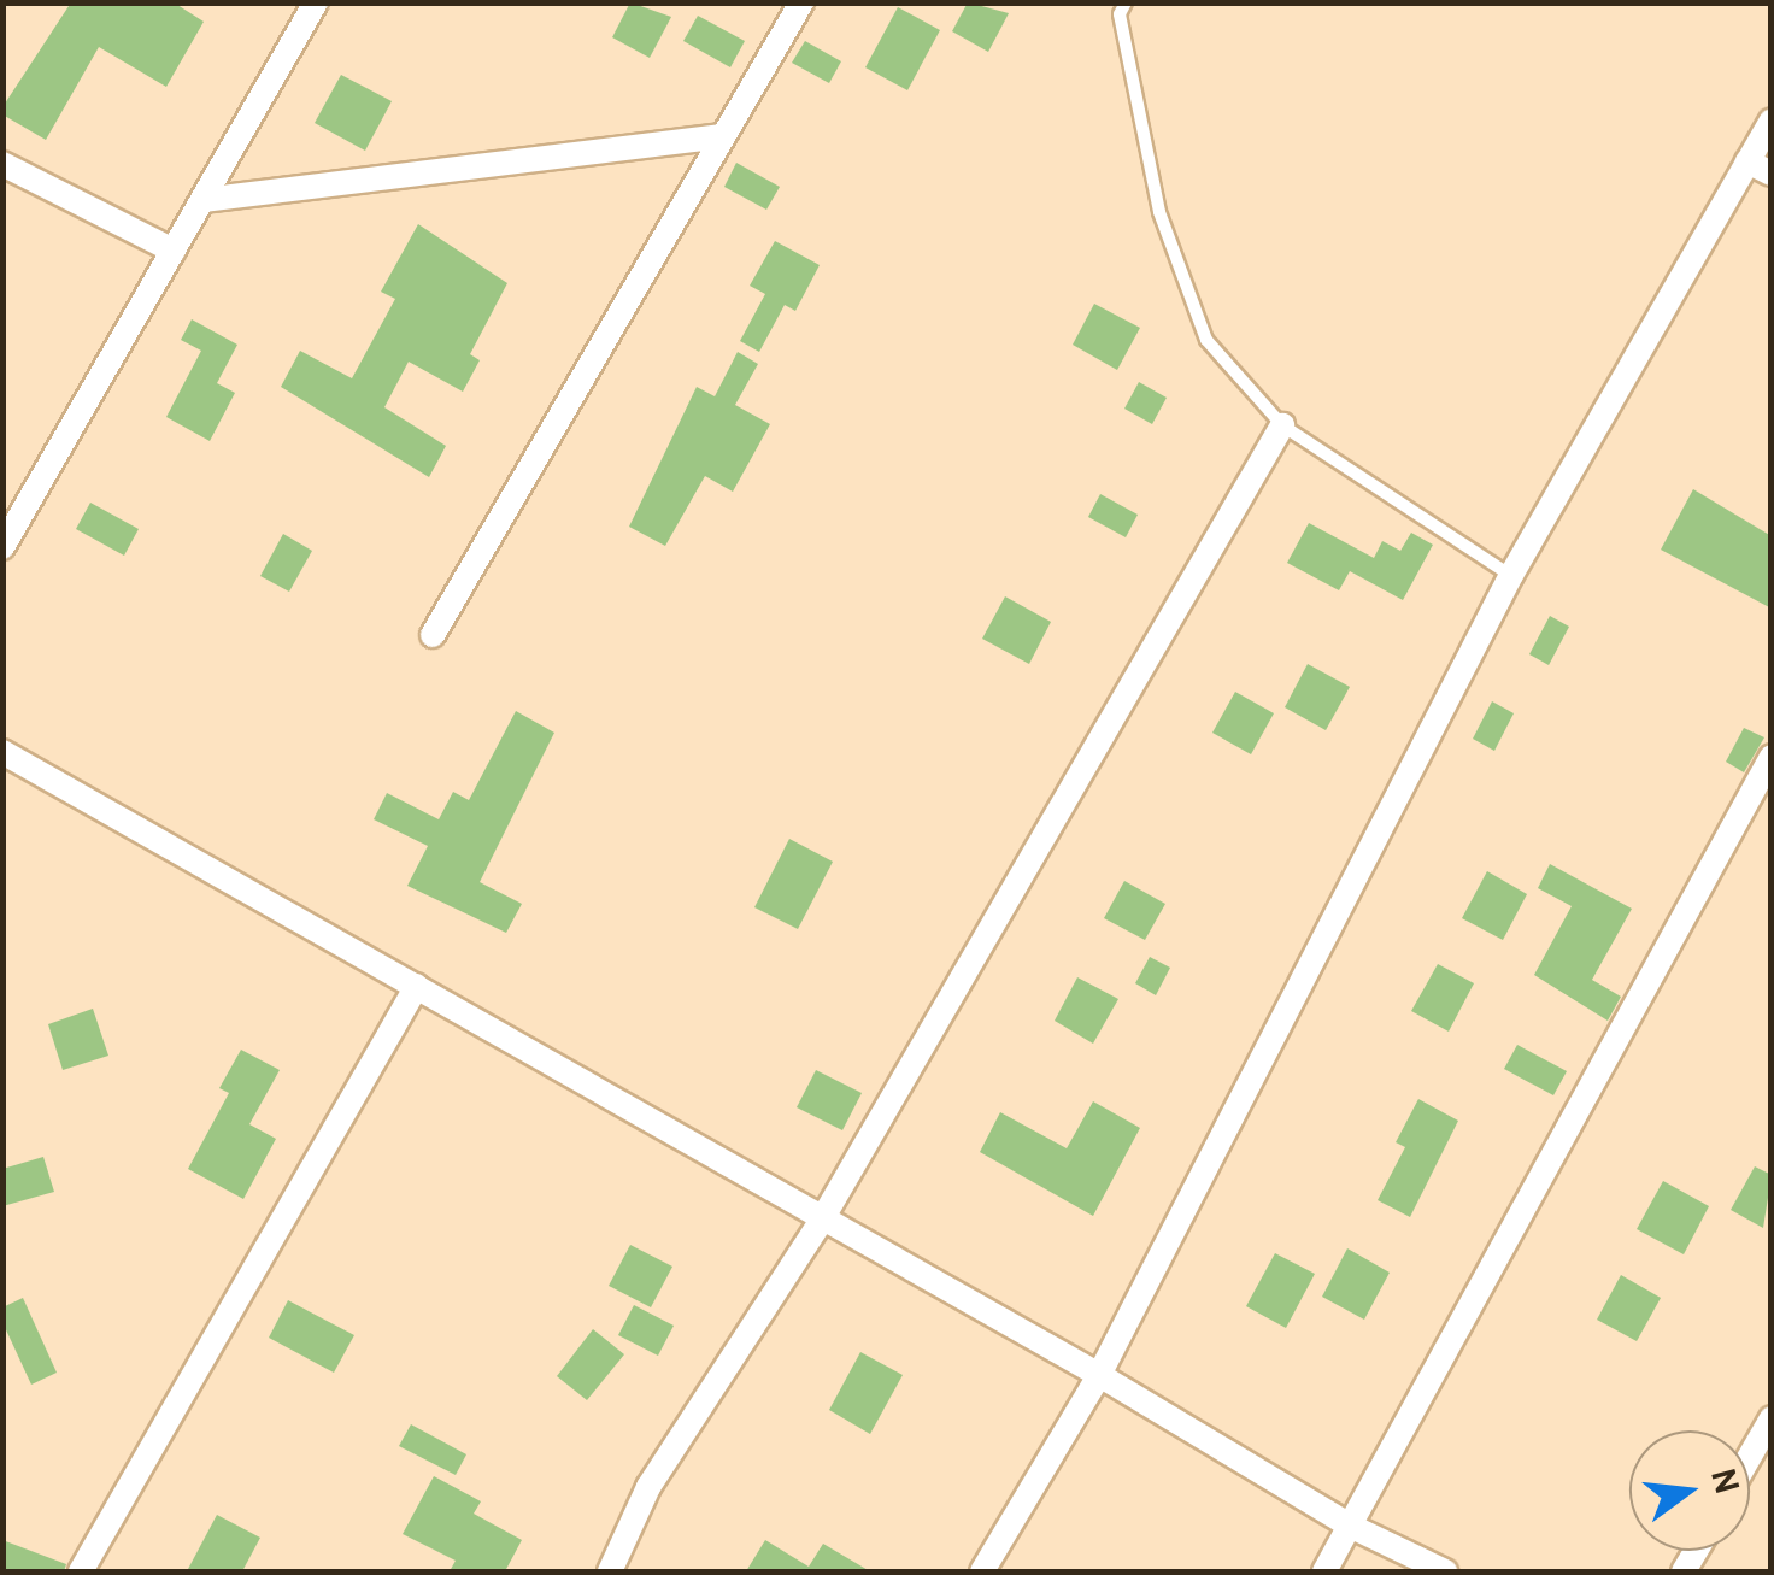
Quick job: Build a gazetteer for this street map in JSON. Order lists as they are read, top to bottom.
{
  "north": "right"
}
